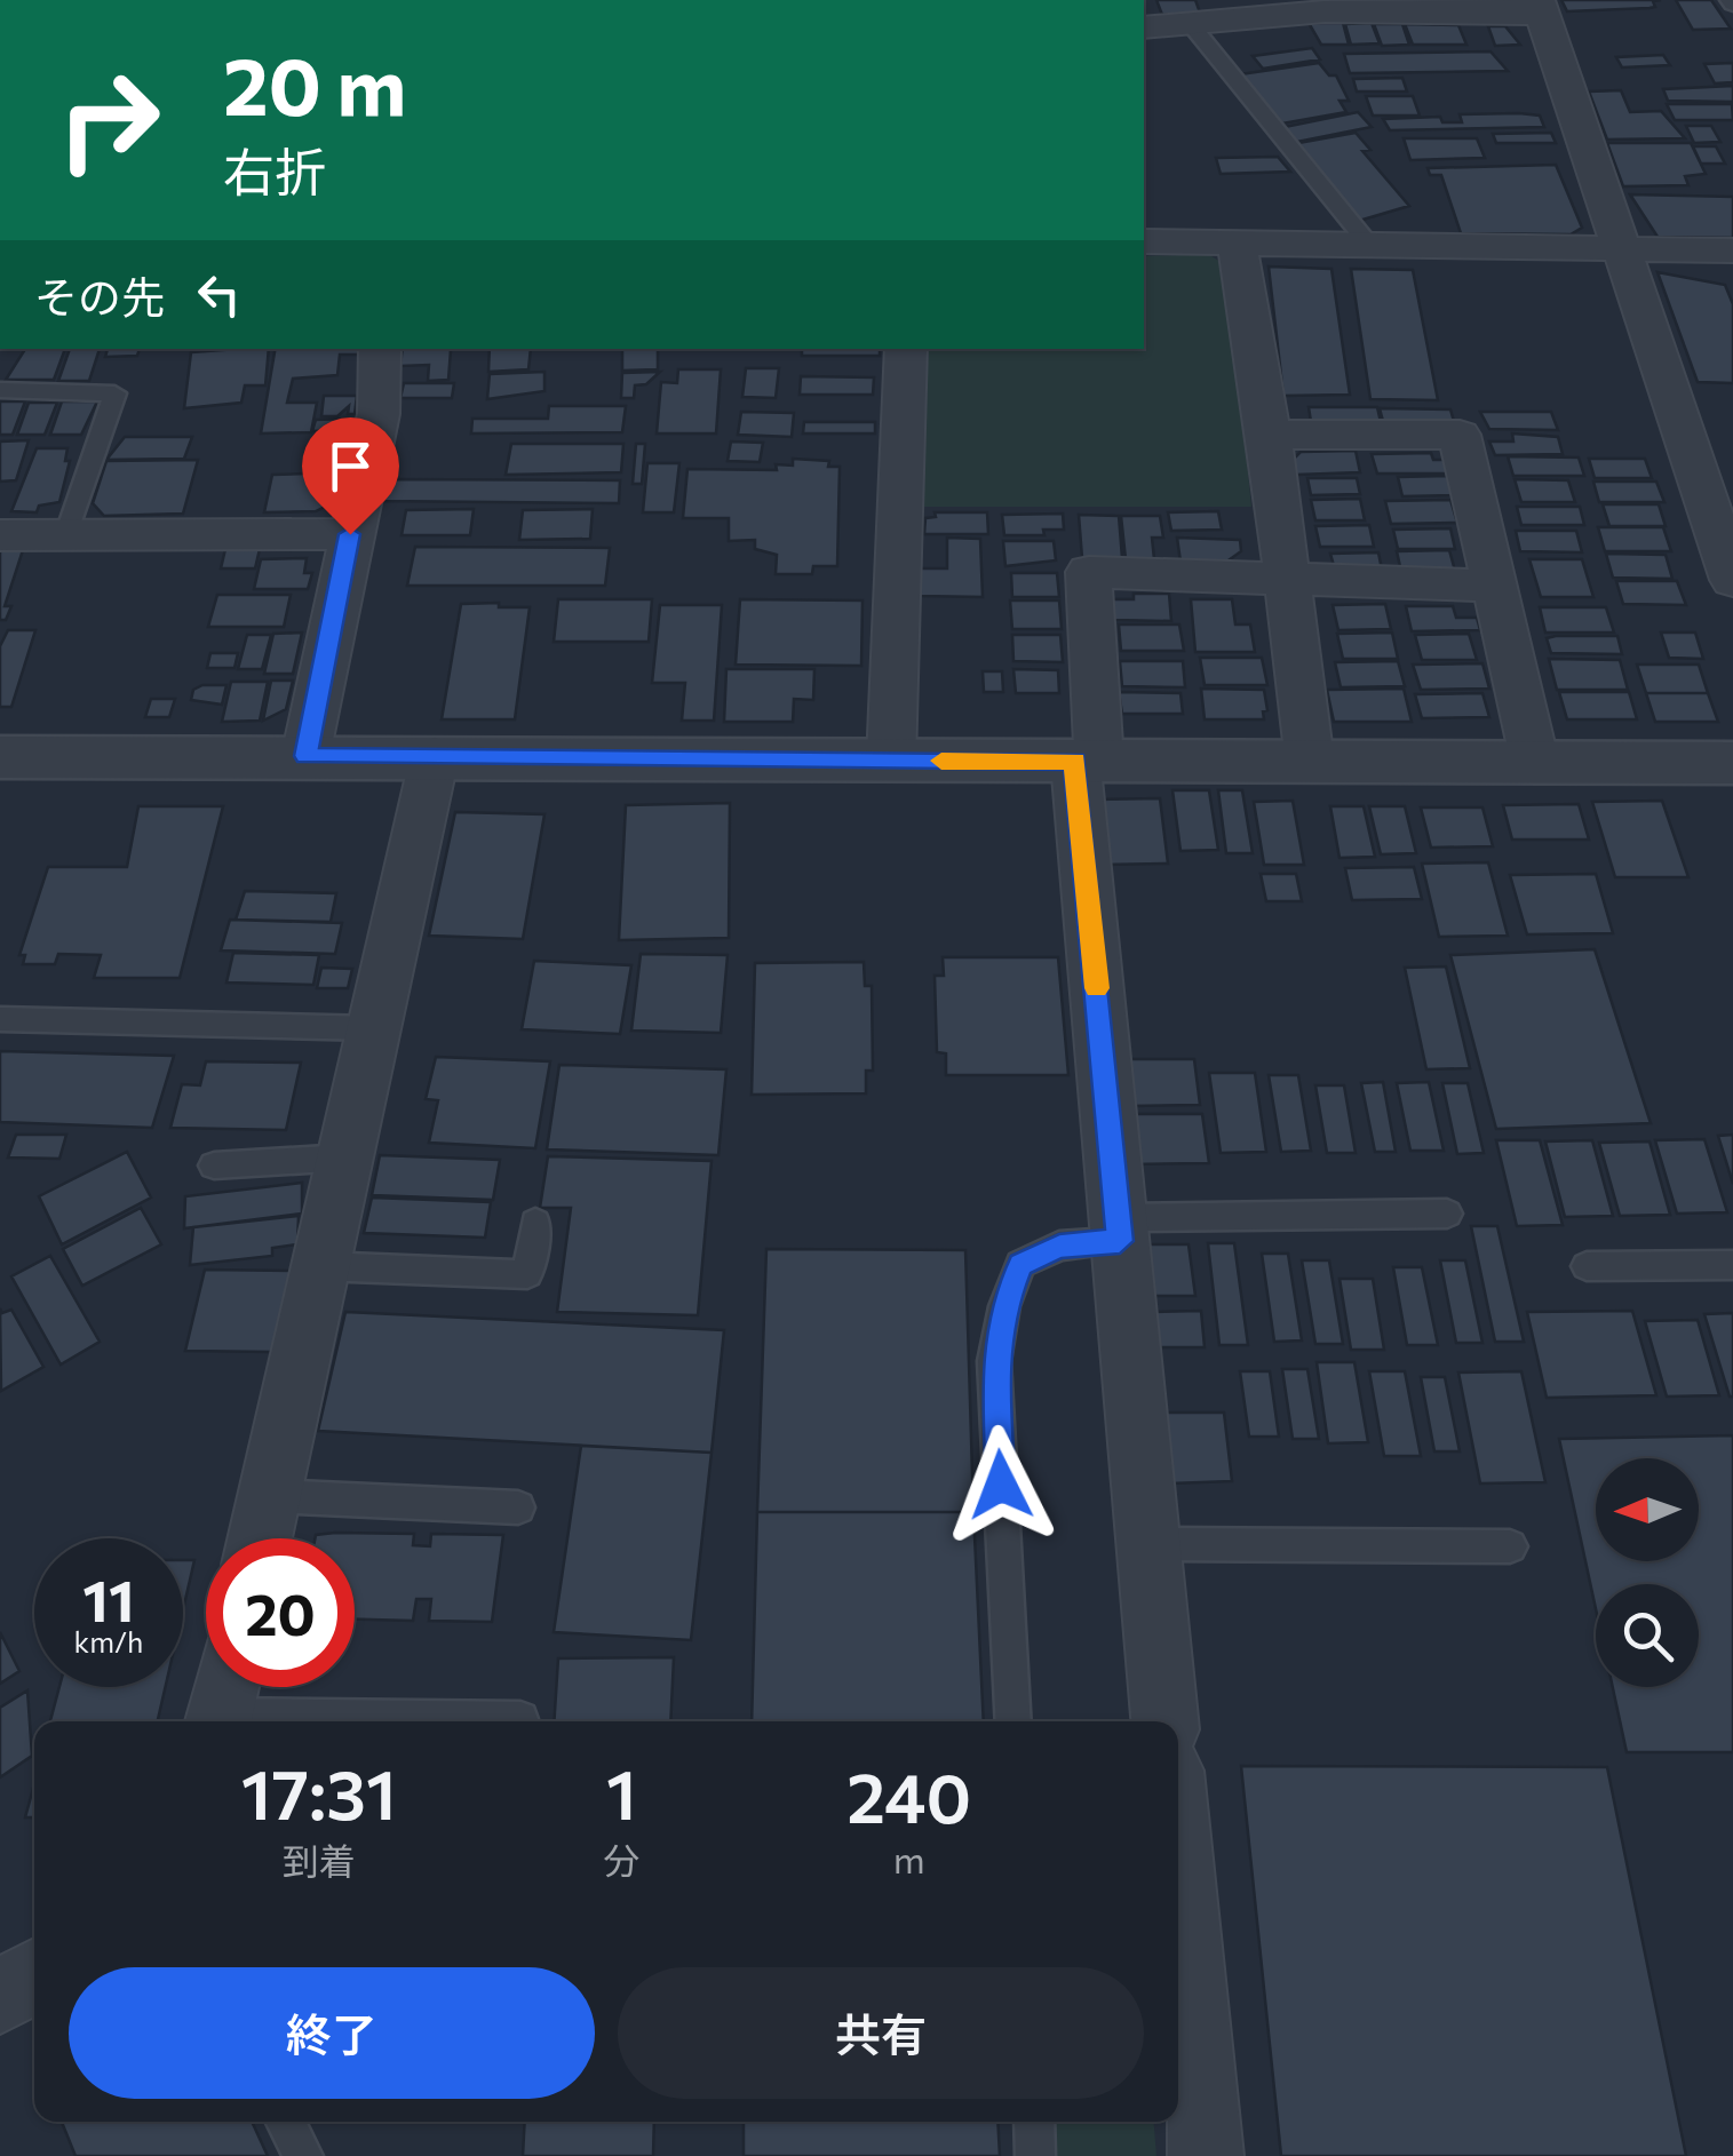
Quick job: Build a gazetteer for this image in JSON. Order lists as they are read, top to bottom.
{
  "north": "left",
  "page": {
    "turn": ["20 m", "右折"],
    "then": "その先",
    "speed": "11 km/h",
    "limit": "20",
    "eta": [
      "17:31",
      "到着",
      "1",
      "分",
      "240",
      "m"
    ],
    "buttons": ["終了", "共有"]
  }
}
